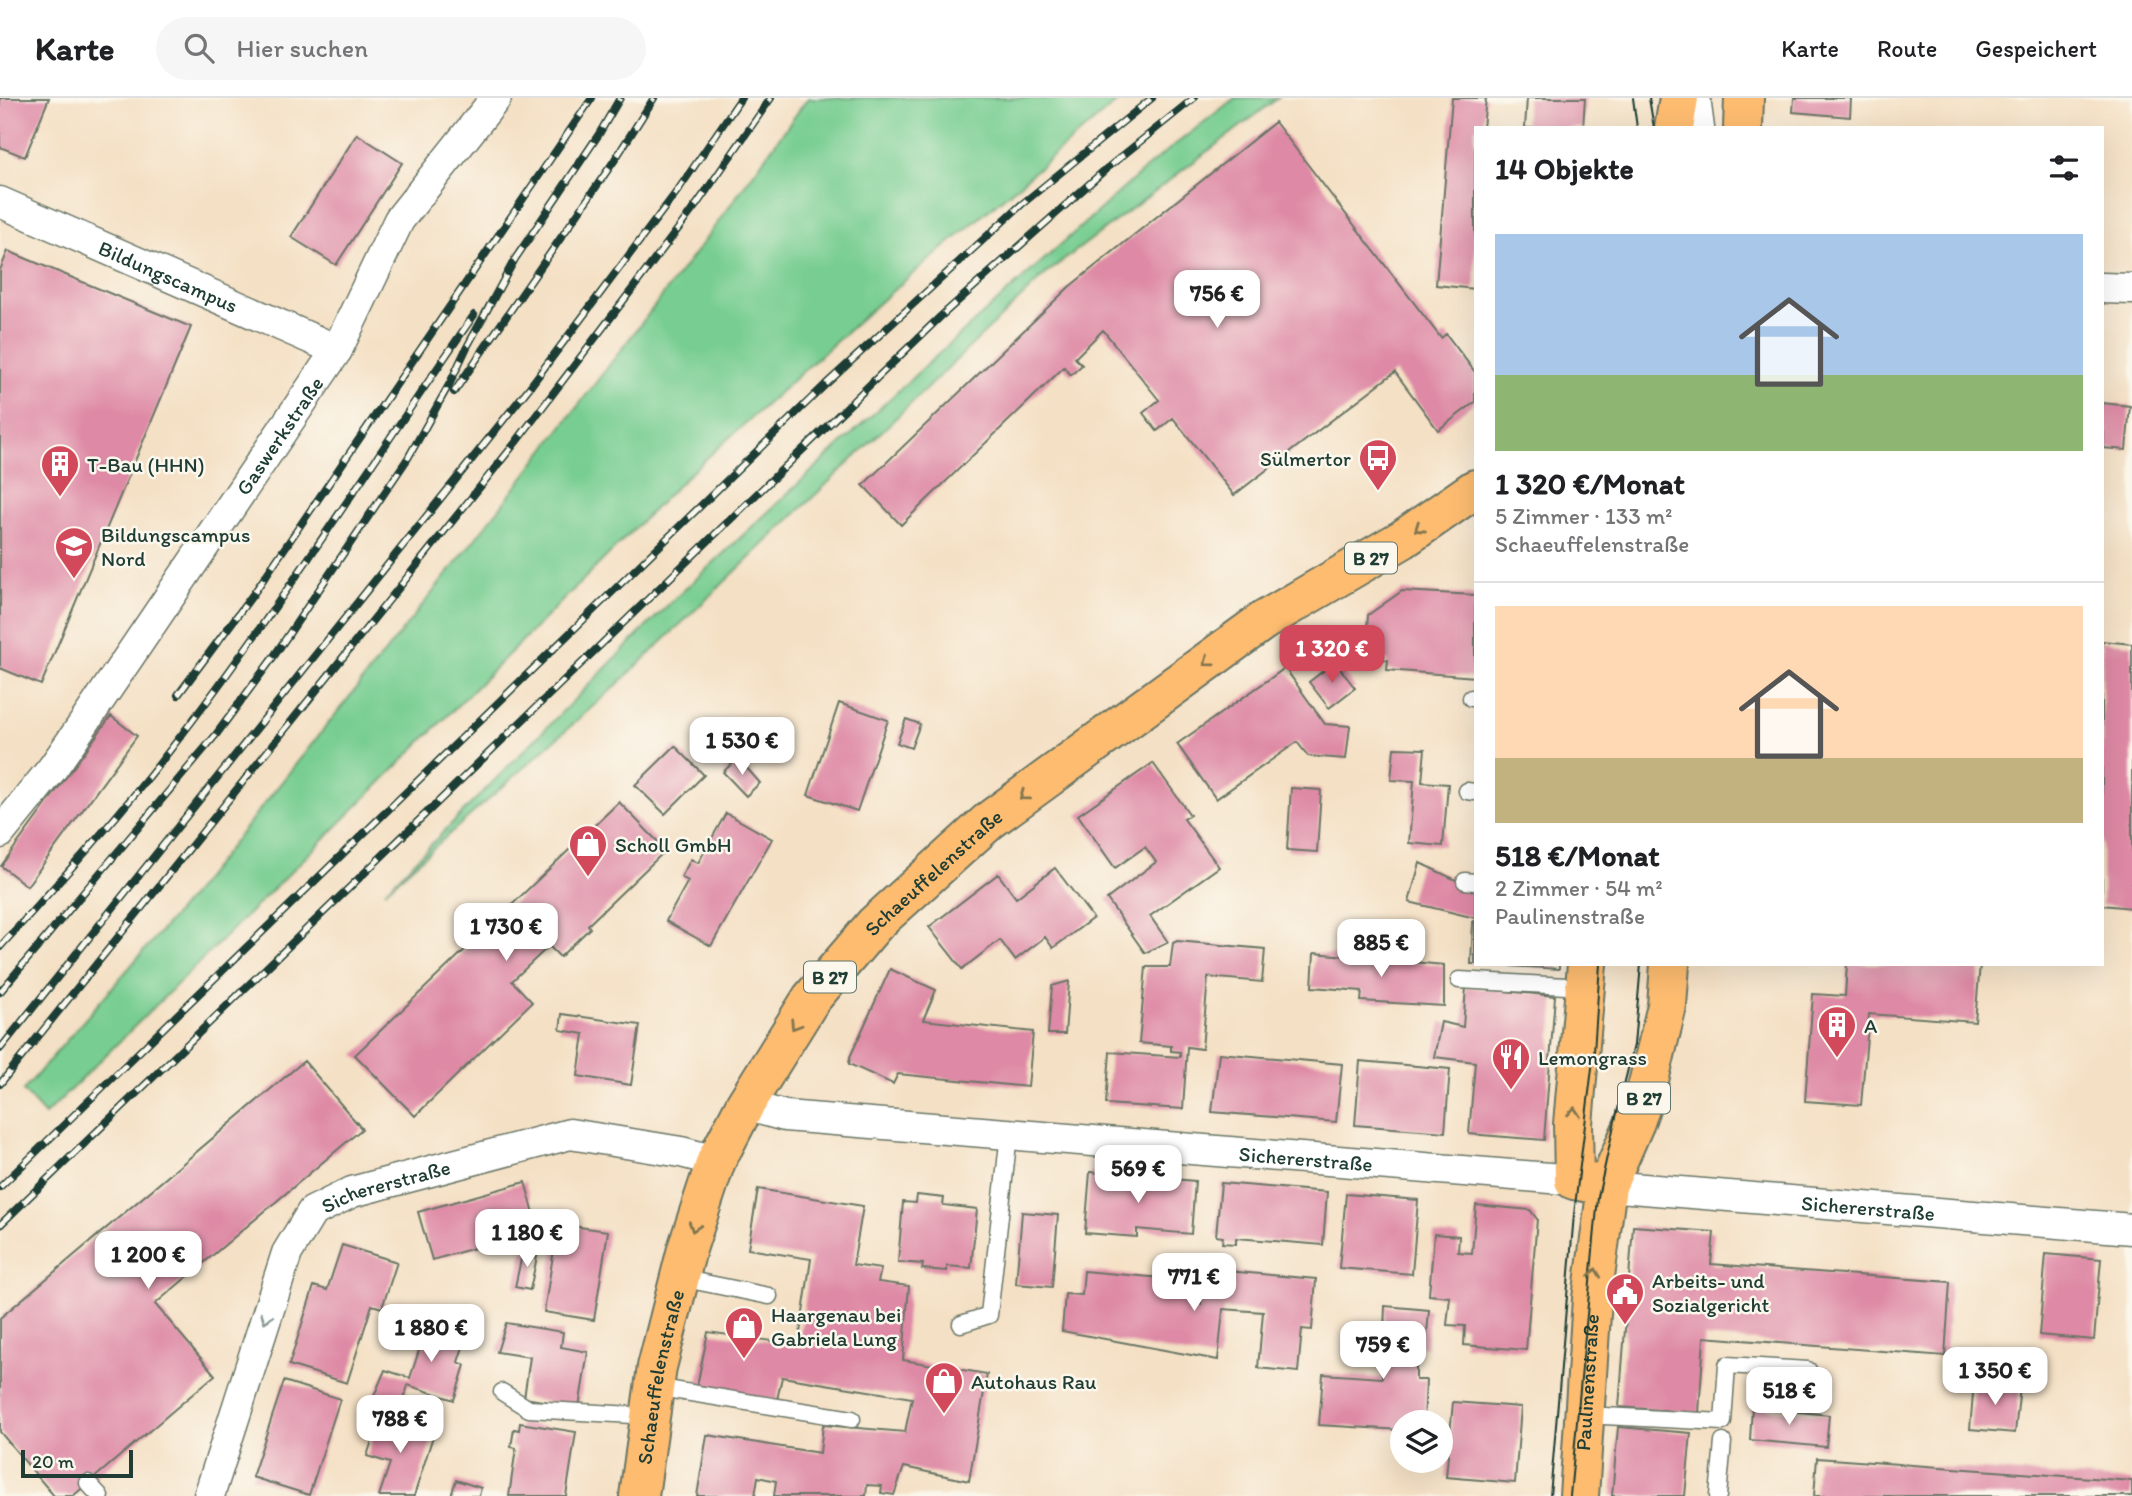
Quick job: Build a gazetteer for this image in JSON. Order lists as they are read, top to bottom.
{
  "streets": {
    "main road": ["B 27", "Schaeuffelenstraße", "Paulinenstraße"],
    "street": ["Bildungscampus", "Gaswerkstraße", "Sichererstraße"]
  },
  "crossings": [
    ["Bildungscampus", "Gaswerkstraße"],
    ["Schaeuffelenstraße", "Sichererstraße"],
    ["Sichererstraße", "Paulinenstraße"]
  ],
  "one_way": ["Schaeuffelenstraße"],
  "places": {
    "bus stop": ["Sülmertor"],
    "building": ["T-Bau (HHN)", "A"],
    "school or university": ["Bildungscampus Nord"],
    "shop": ["Scholl GmbH", "Haargenau bei Gabriela Lung", "Autohaus Rau"],
    "restaurant": ["Lemongrass"],
    "public building": ["Arbeits- und Sozialgericht"]
  },
  "scale_bar": "20 m",
  "page": {
    "header": "Karte",
    "search": "Hier suchen",
    "nav": ["Karte", "Route", "Gespeichert"],
    "heading": "14 Objekte",
    "list": [
      {
        "name": "1 320 €/Monat",
        "note": "5 Zimmer · 133 m² · Schaeuffelenstraße"
      },
      {
        "name": "518 €/Monat",
        "note": "2 Zimmer · 54 m² · Paulinenstraße"
      }
    ],
    "price": [
      "756 €",
      "1 320 €",
      "1 530 €",
      "1 730 €",
      "885 €",
      "569 €",
      "1 180 €",
      "1 200 €",
      "771 €",
      "1 880 €",
      "759 €",
      "1 350 €",
      "518 €",
      "788 €"
    ],
    "scale": "20 m"
  }
}
